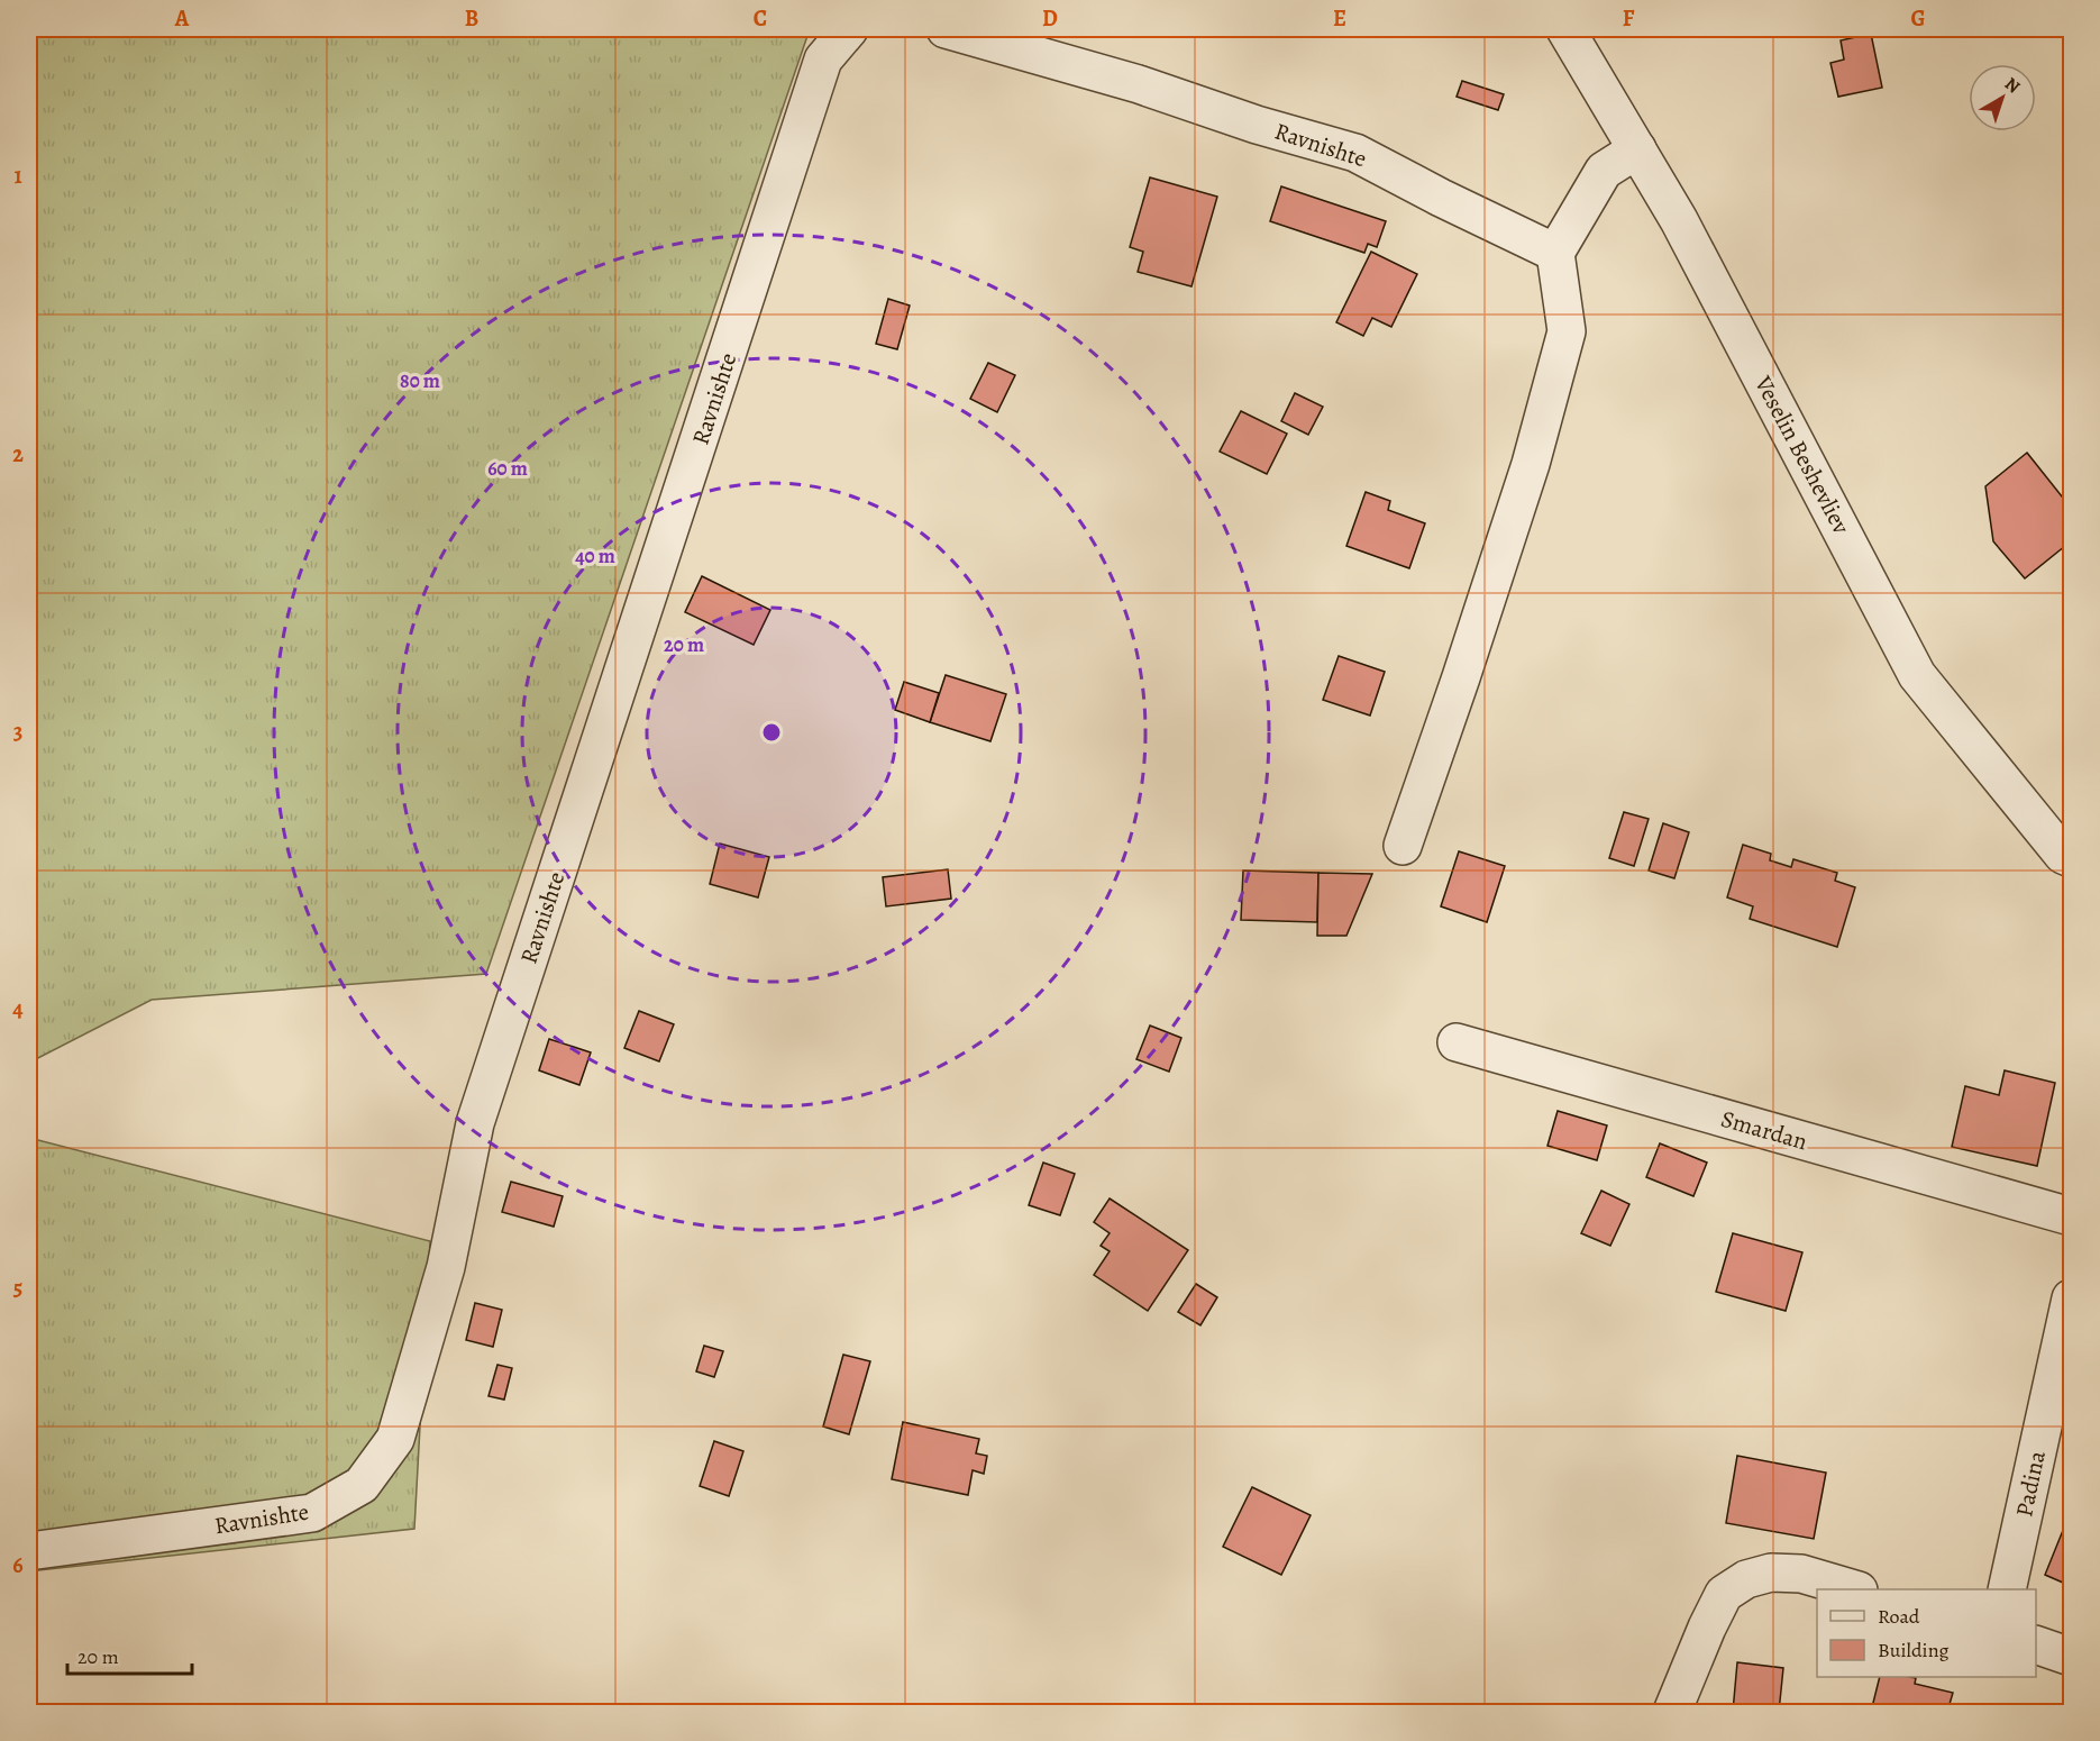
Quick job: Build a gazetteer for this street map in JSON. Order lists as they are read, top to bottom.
{
  "streets": {
    "street": [
      "Ravnishte",
      "Veselin Beshevliev",
      "Smardan",
      "Padina"
    ]
  },
  "legend": ["Road", "Building"],
  "scale_bar": "20 m",
  "north": "top right",
  "grid": {
    "columns": [
      "A",
      "B",
      "C",
      "D",
      "E",
      "F",
      "G"
    ],
    "rows": [
      "1",
      "2",
      "3",
      "4",
      "5",
      "6"
    ]
  },
  "rings": [
    "80 m",
    "60 m",
    "40 m",
    "20 m"
  ]
}
